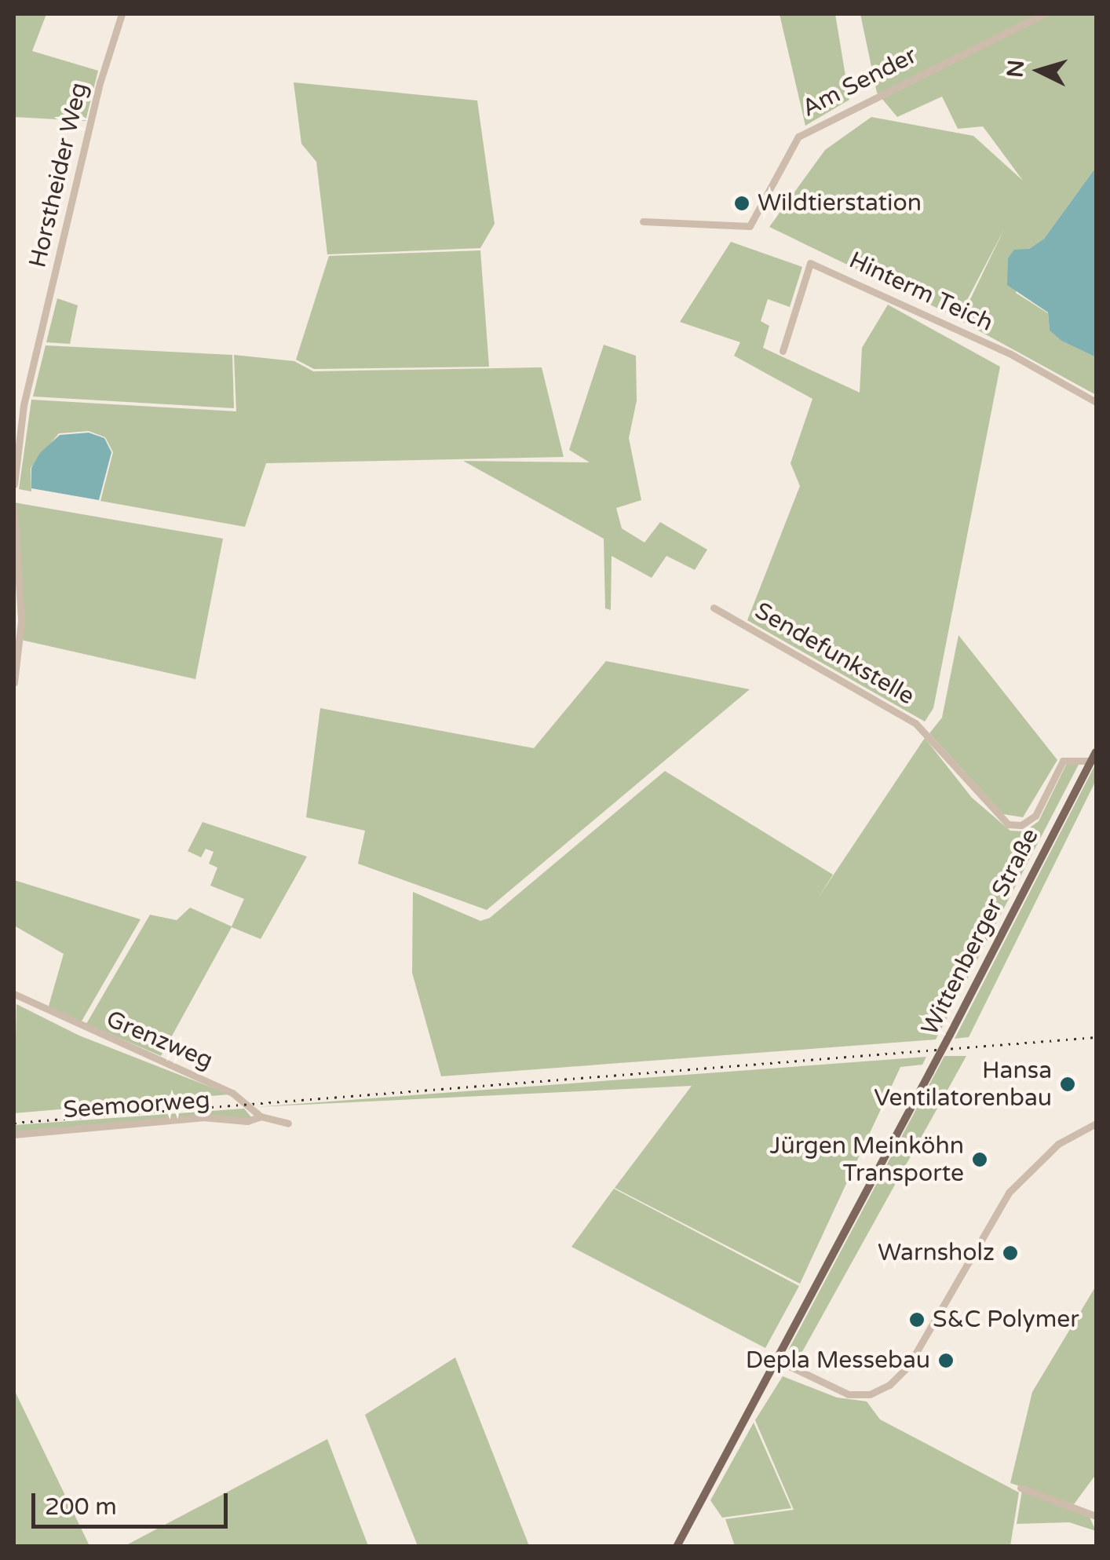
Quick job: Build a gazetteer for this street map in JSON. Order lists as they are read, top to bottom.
{
  "streets": {
    "main road": ["Wittenberger Straße"],
    "street": [
      "Am Sender",
      "Horstheider Weg",
      "Hinterm Teich",
      "Sendefunkstelle",
      "Grenzweg",
      "Seemoorweg"
    ]
  },
  "crossings": [
    ["Sendefunkstelle", "Wittenberger Straße"],
    ["Grenzweg", "Seemoorweg"]
  ],
  "places": [
    "Wildtierstation",
    "Hansa Ventilatorenbau",
    "Jürgen Meinköhn Transporte",
    "Warnsholz",
    "S&C Polymer",
    "Depla Messebau"
  ],
  "scale_bar": "200 m",
  "north": "left"
}
